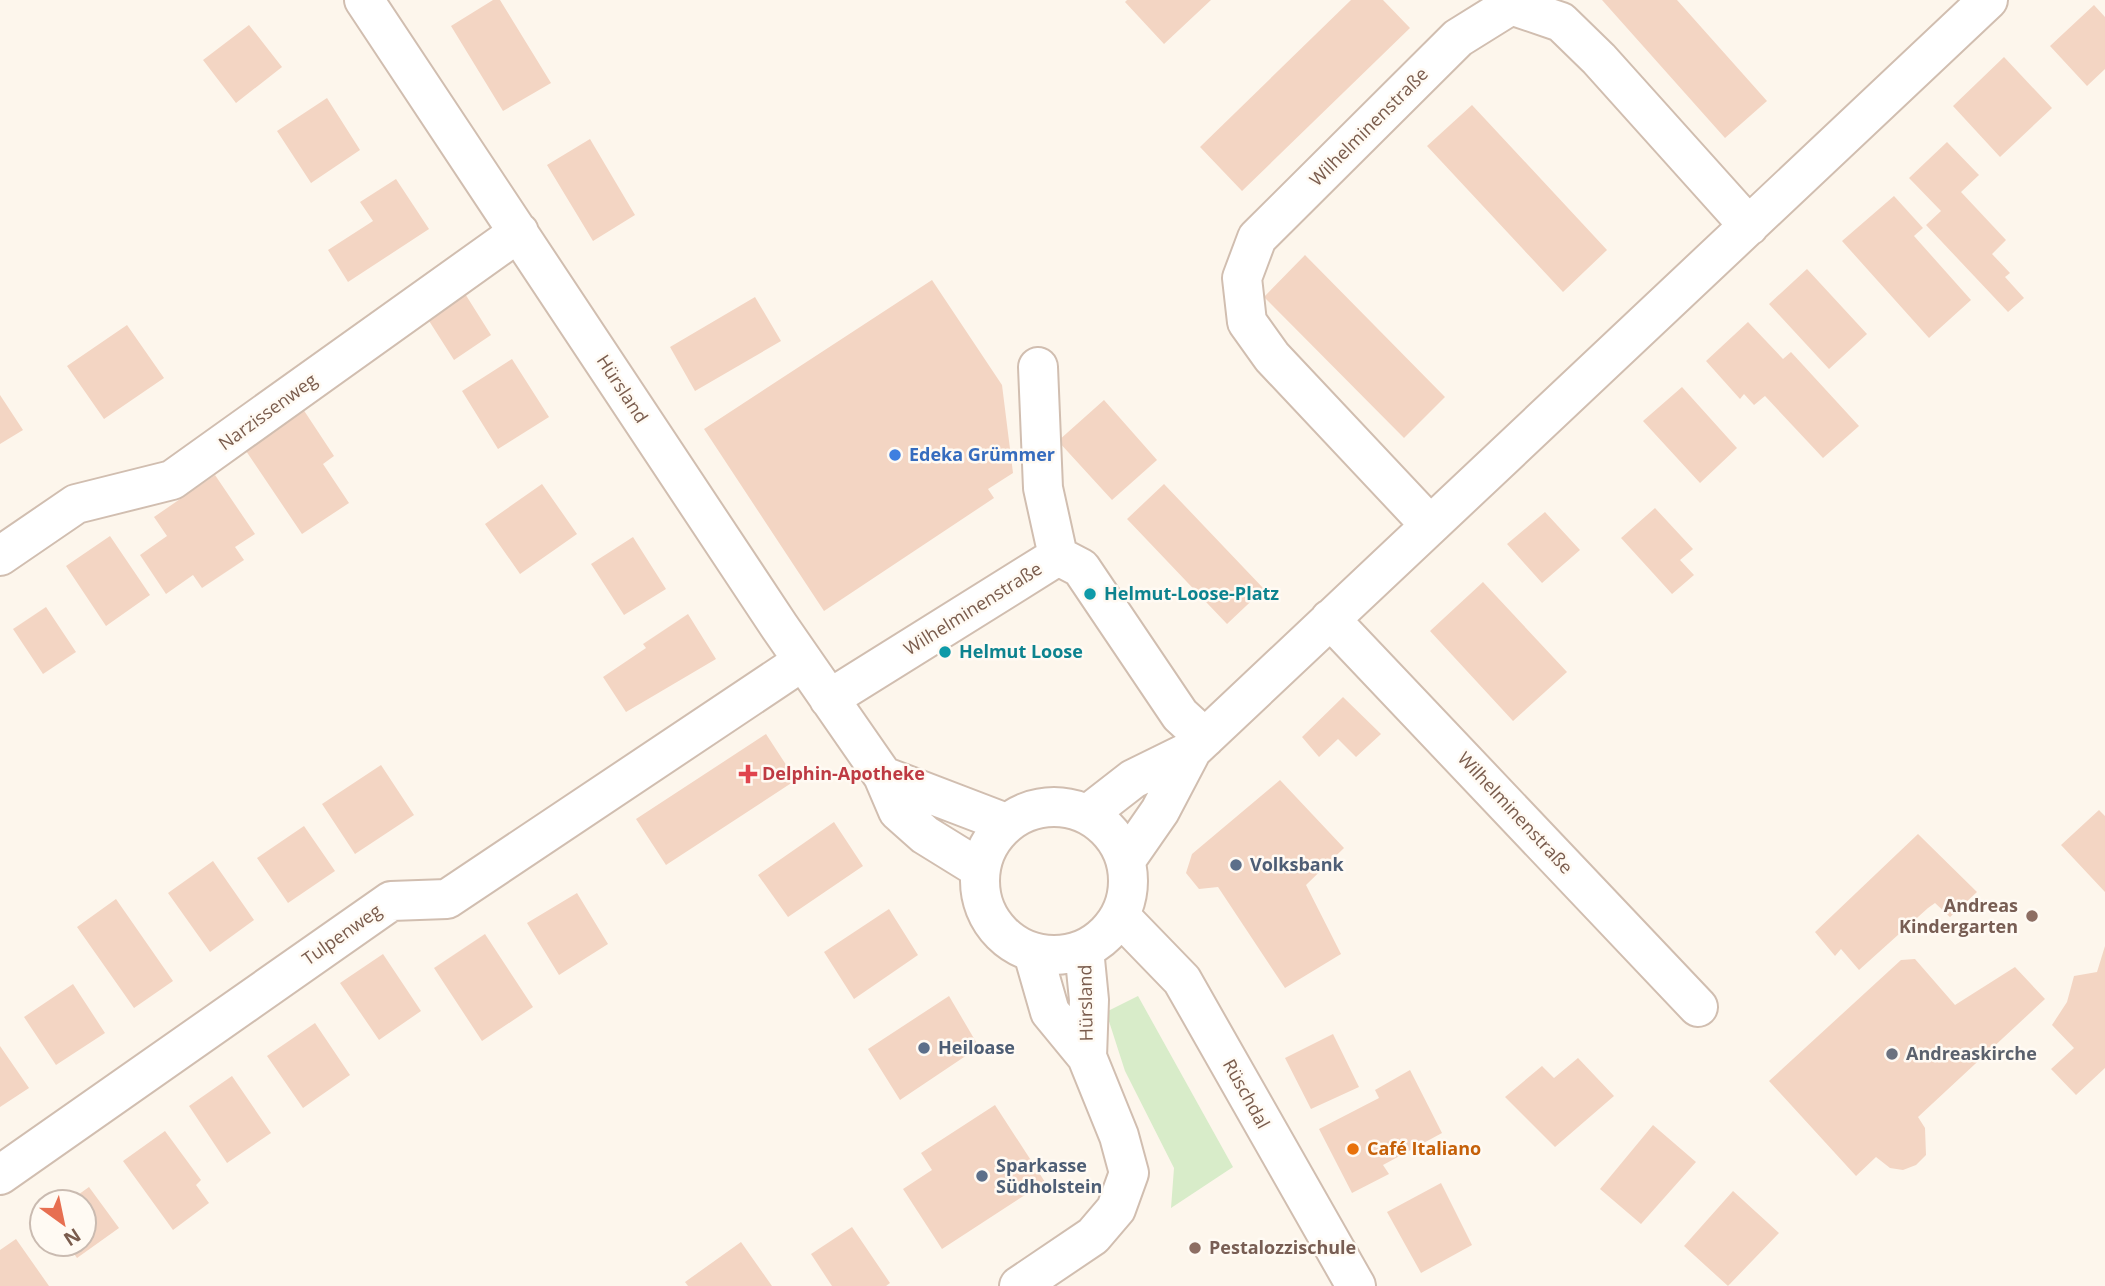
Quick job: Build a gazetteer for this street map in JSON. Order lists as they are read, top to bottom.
{
  "streets": {
    "street": [
      "Wilhelminenstraße",
      "Hürsland",
      "Narzissenweg",
      "Tulpenweg",
      "Rüschdal"
    ]
  },
  "crossings": [
    ["Wilhelminenstraße", "Hürsland"],
    ["Hürsland", "Narzissenweg"],
    ["Hürsland", "Tulpenweg"],
    ["Hürsland", "Rüschdal"]
  ],
  "places": {
    "other": [
      "Edeka Grümmer",
      "Helmut-Loose-Platz",
      "Helmut Loose",
      "Volksbank",
      "Andreas Kindergarten",
      "Heiloase",
      "Andreaskirche",
      "Café Italiano",
      "Sparkasse Südholstein",
      "Pestalozzischule"
    ],
    "health": ["Delphin-Apotheke"]
  },
  "north": "bottom right"
}
